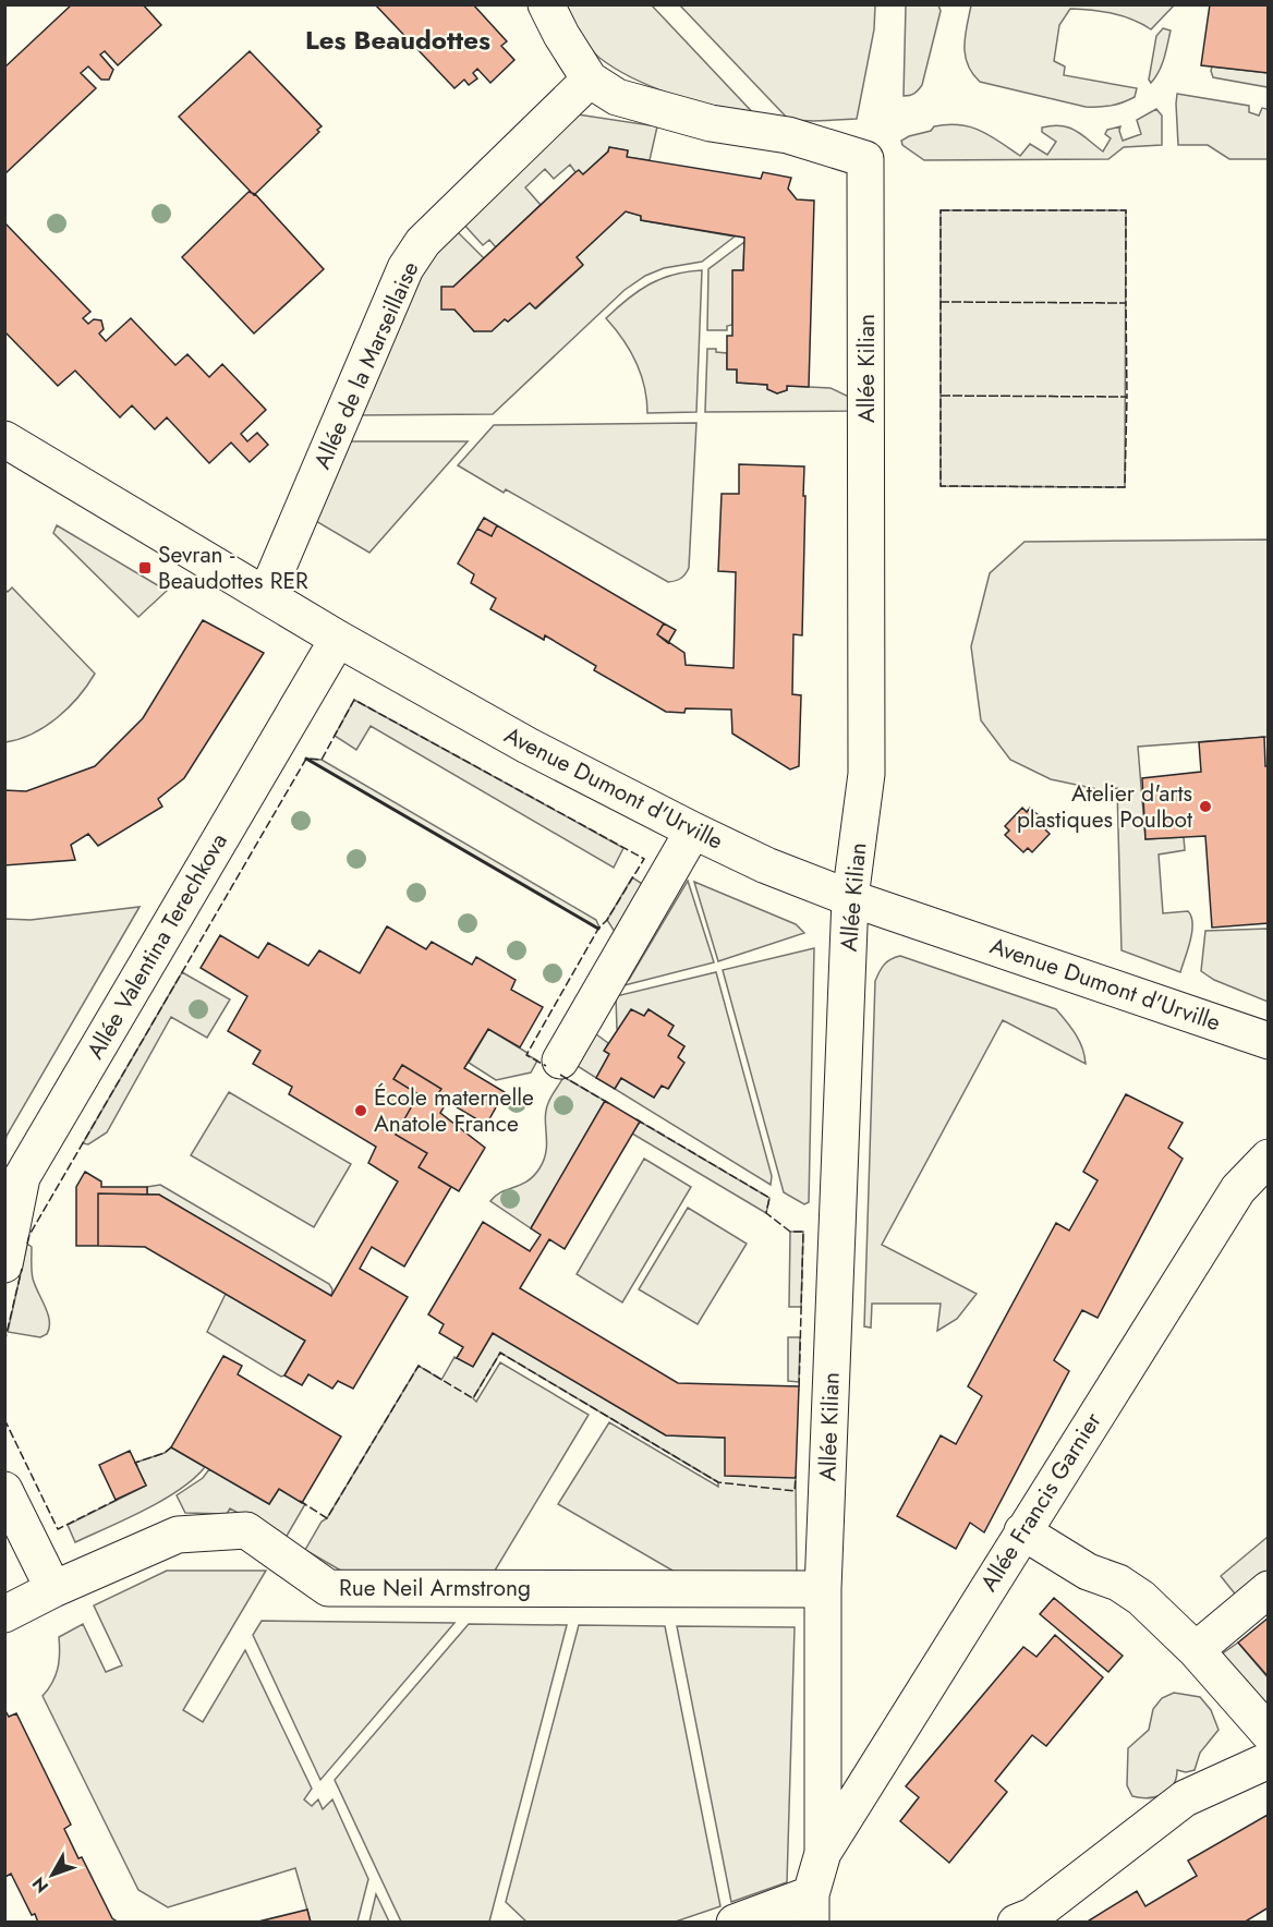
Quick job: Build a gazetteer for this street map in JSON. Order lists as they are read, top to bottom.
{
  "streets": {
    "street": [
      "Allée de la Marseillaise",
      "Allée Kilian",
      "Avenue Dumont d'Urville",
      "Allée Valentina Terechkova",
      "Allée Francis Garnier",
      "Rue Neil Armstrong"
    ]
  },
  "crossings": [
    ["Allée de la Marseillaise", "Allée Kilian"],
    ["Allée de la Marseillaise", "Avenue Dumont d'Urville"],
    ["Allée Kilian", "Avenue Dumont d'Urville"],
    ["Allée Kilian", "Allée Francis Garnier"],
    ["Allée Kilian", "Rue Neil Armstrong"],
    ["Avenue Dumont d'Urville", "Allée Valentina Terechkova"]
  ],
  "districts": ["Les Beaudottes"],
  "places": {
    "transit": ["Sevran - Beaudottes RER"],
    "other": ["Atelier d'arts plastiques Poulbot", "École maternelle Anatole France"]
  },
  "north": "bottom left"
}
